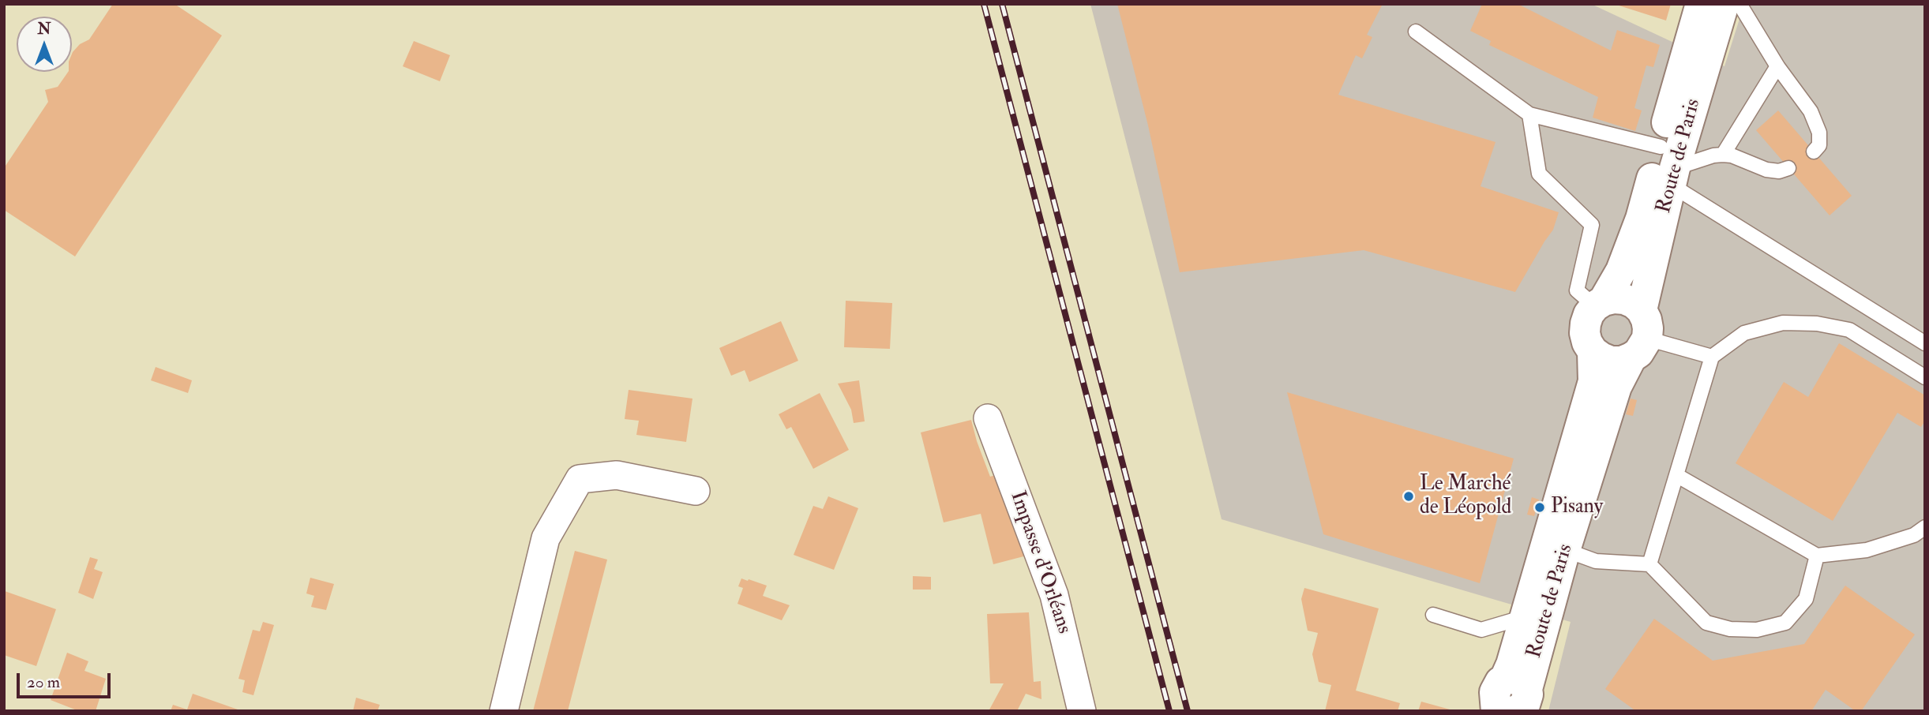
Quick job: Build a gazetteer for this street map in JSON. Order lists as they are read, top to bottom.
{
  "streets": {
    "main road": ["Route de Paris"],
    "street": ["Impasse d'Orléans"]
  },
  "places": ["Le Marché de Léopold", "Pisany"],
  "scale_bar": "20 m",
  "north": "top"
}
